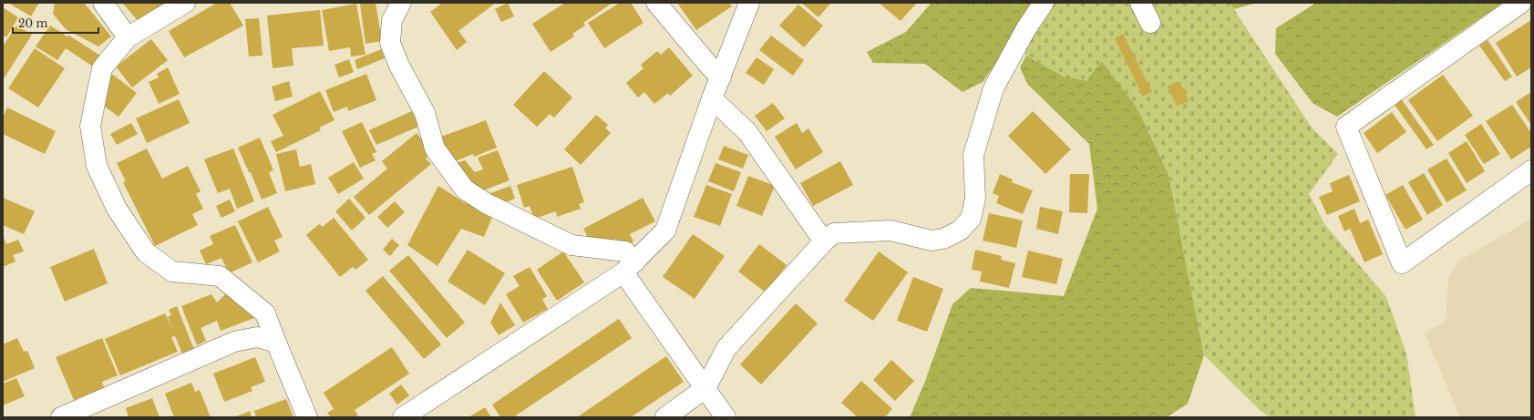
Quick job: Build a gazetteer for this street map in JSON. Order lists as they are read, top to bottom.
{
  "scale_bar": "20 m"
}
